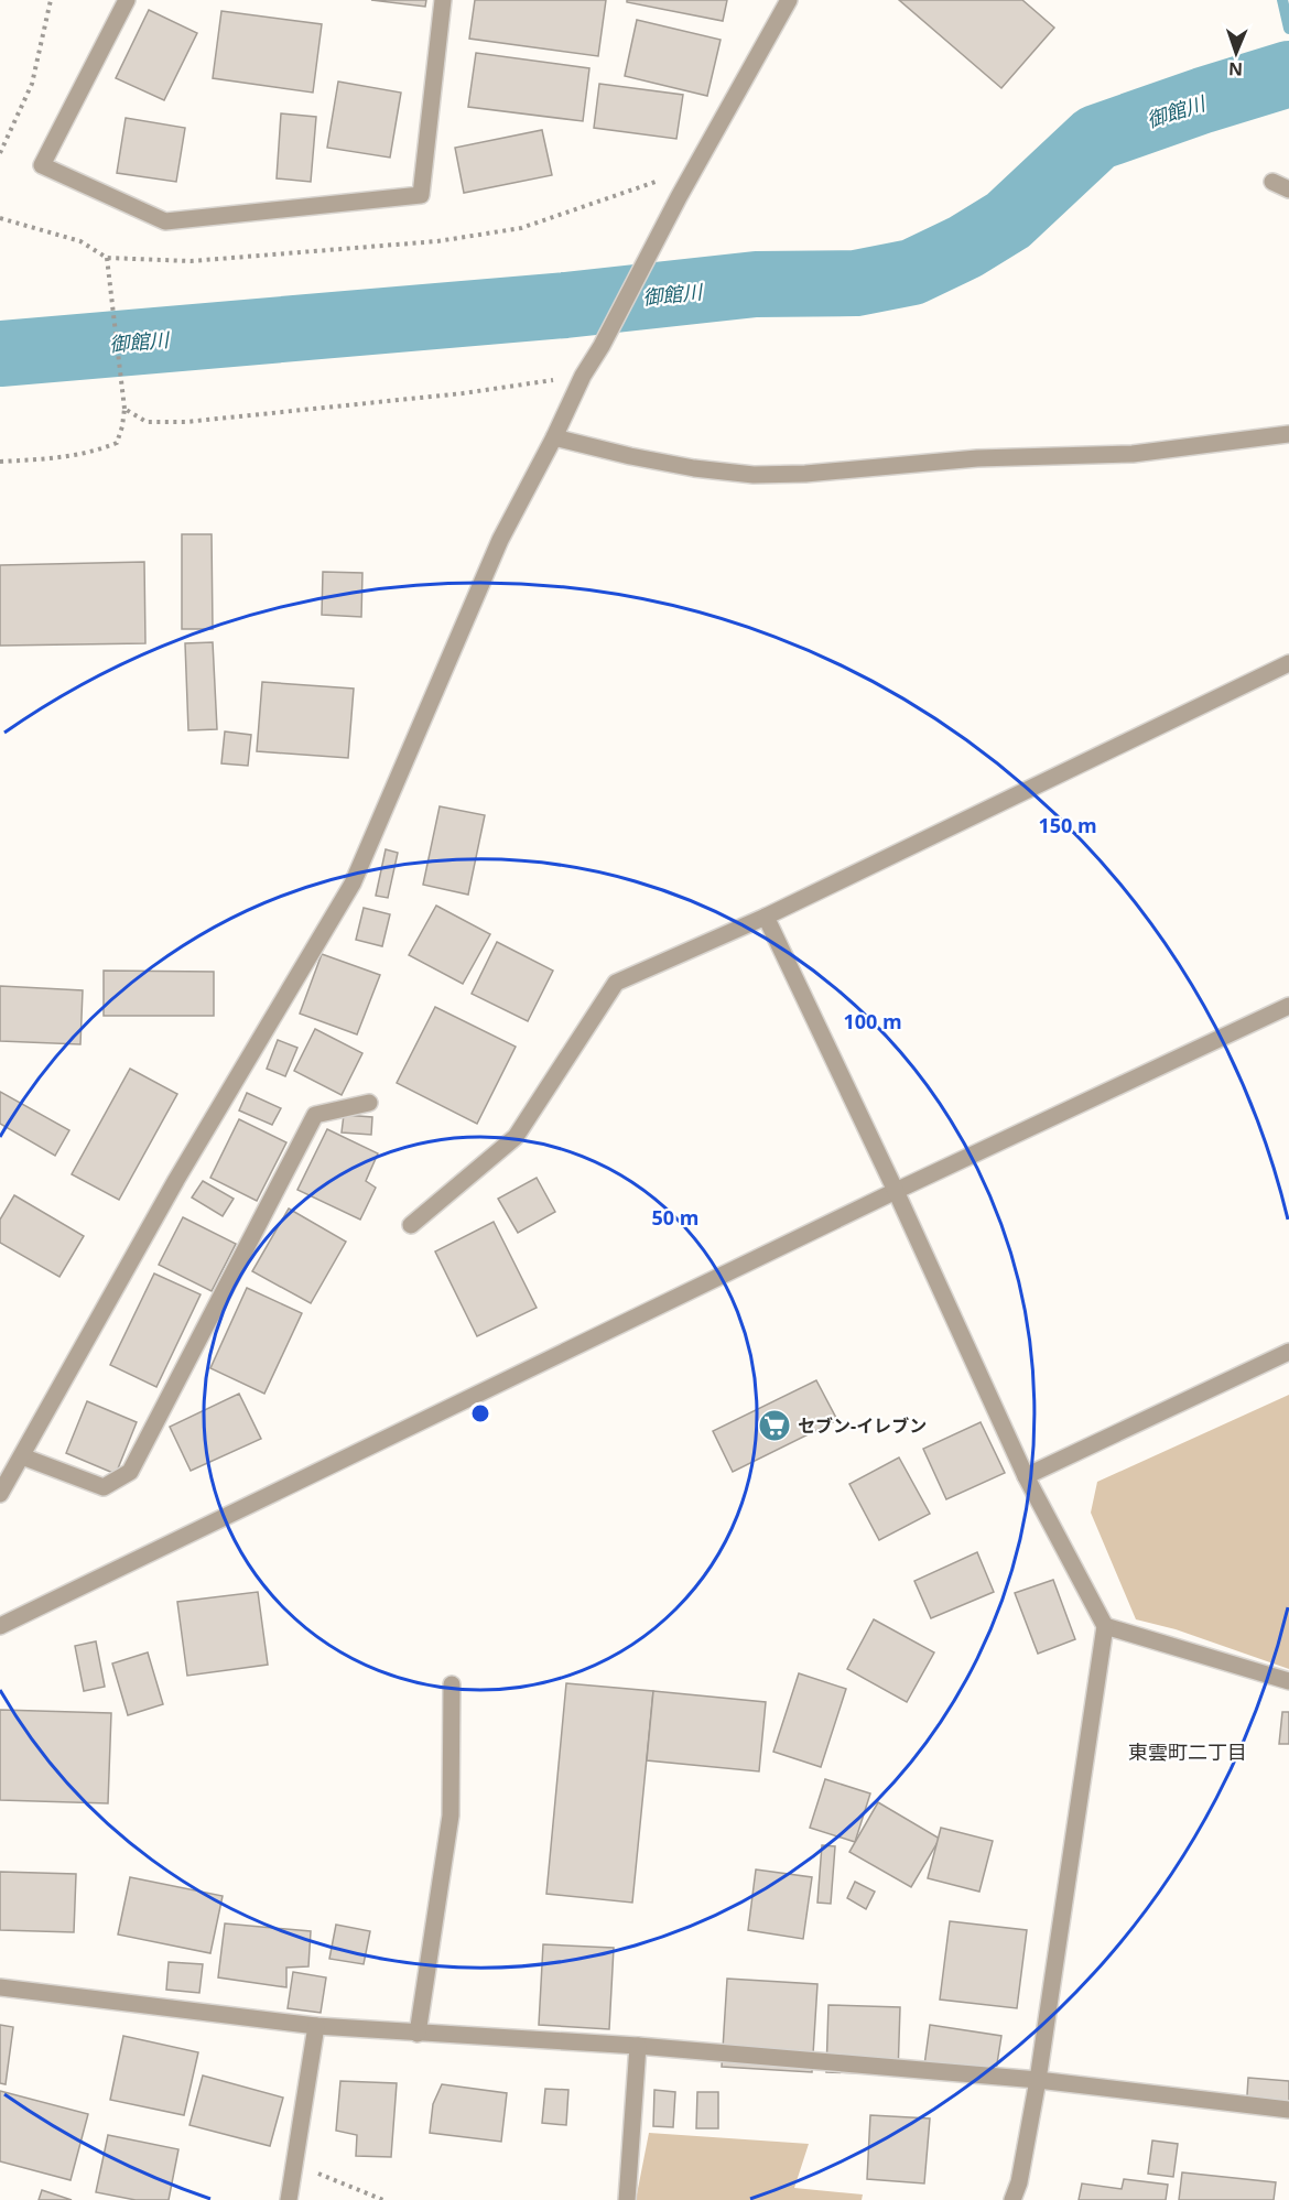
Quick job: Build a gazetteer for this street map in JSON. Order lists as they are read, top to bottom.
{
  "districts": ["東雲町二丁目"],
  "water": ["御館川"],
  "places": {
    "supermarket": ["セブン-イレブン"]
  },
  "north": "bottom",
  "rings": ["150 m", "100 m", "50 m"]
}
